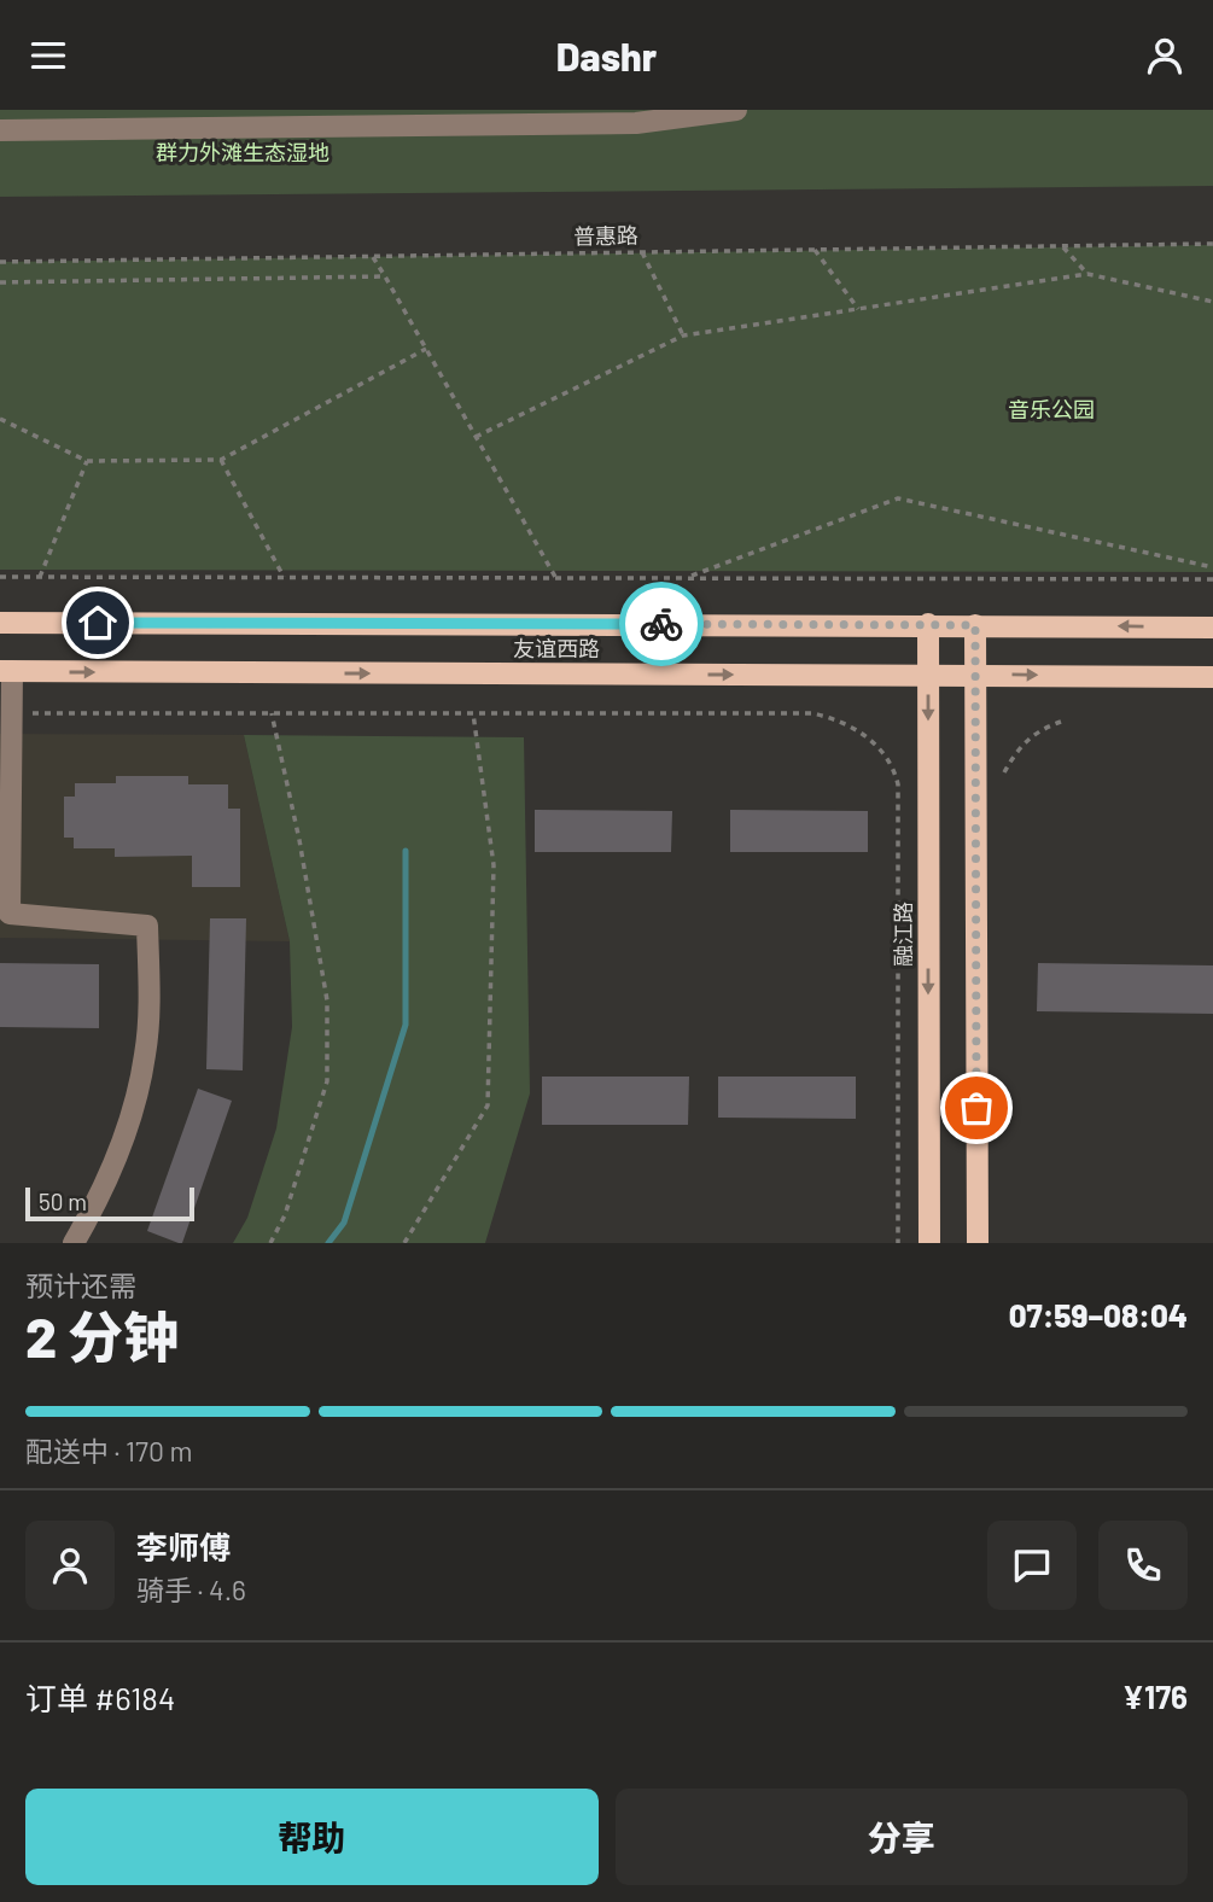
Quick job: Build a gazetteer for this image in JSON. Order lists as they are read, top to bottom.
{
  "streets": {
    "main road": ["友谊西路", "融江路"],
    "path": ["普惠路"]
  },
  "crossings": [
    ["友谊西路", "融江路"]
  ],
  "parks": ["群力外滩生态湿地", "音乐公园"],
  "scale_bar": "50 m",
  "page": {
    "header": "Dashr",
    "scale": "50 m",
    "heading": ["2 分钟", "预计还需", "07:59–08:04"],
    "panel": [
      "李师傅",
      "骑手 · 4.6",
      "订单 #6184",
      "¥176"
    ],
    "bar": "配送中 · 170 m",
    "buttons": ["帮助", "分享"]
  }
}
